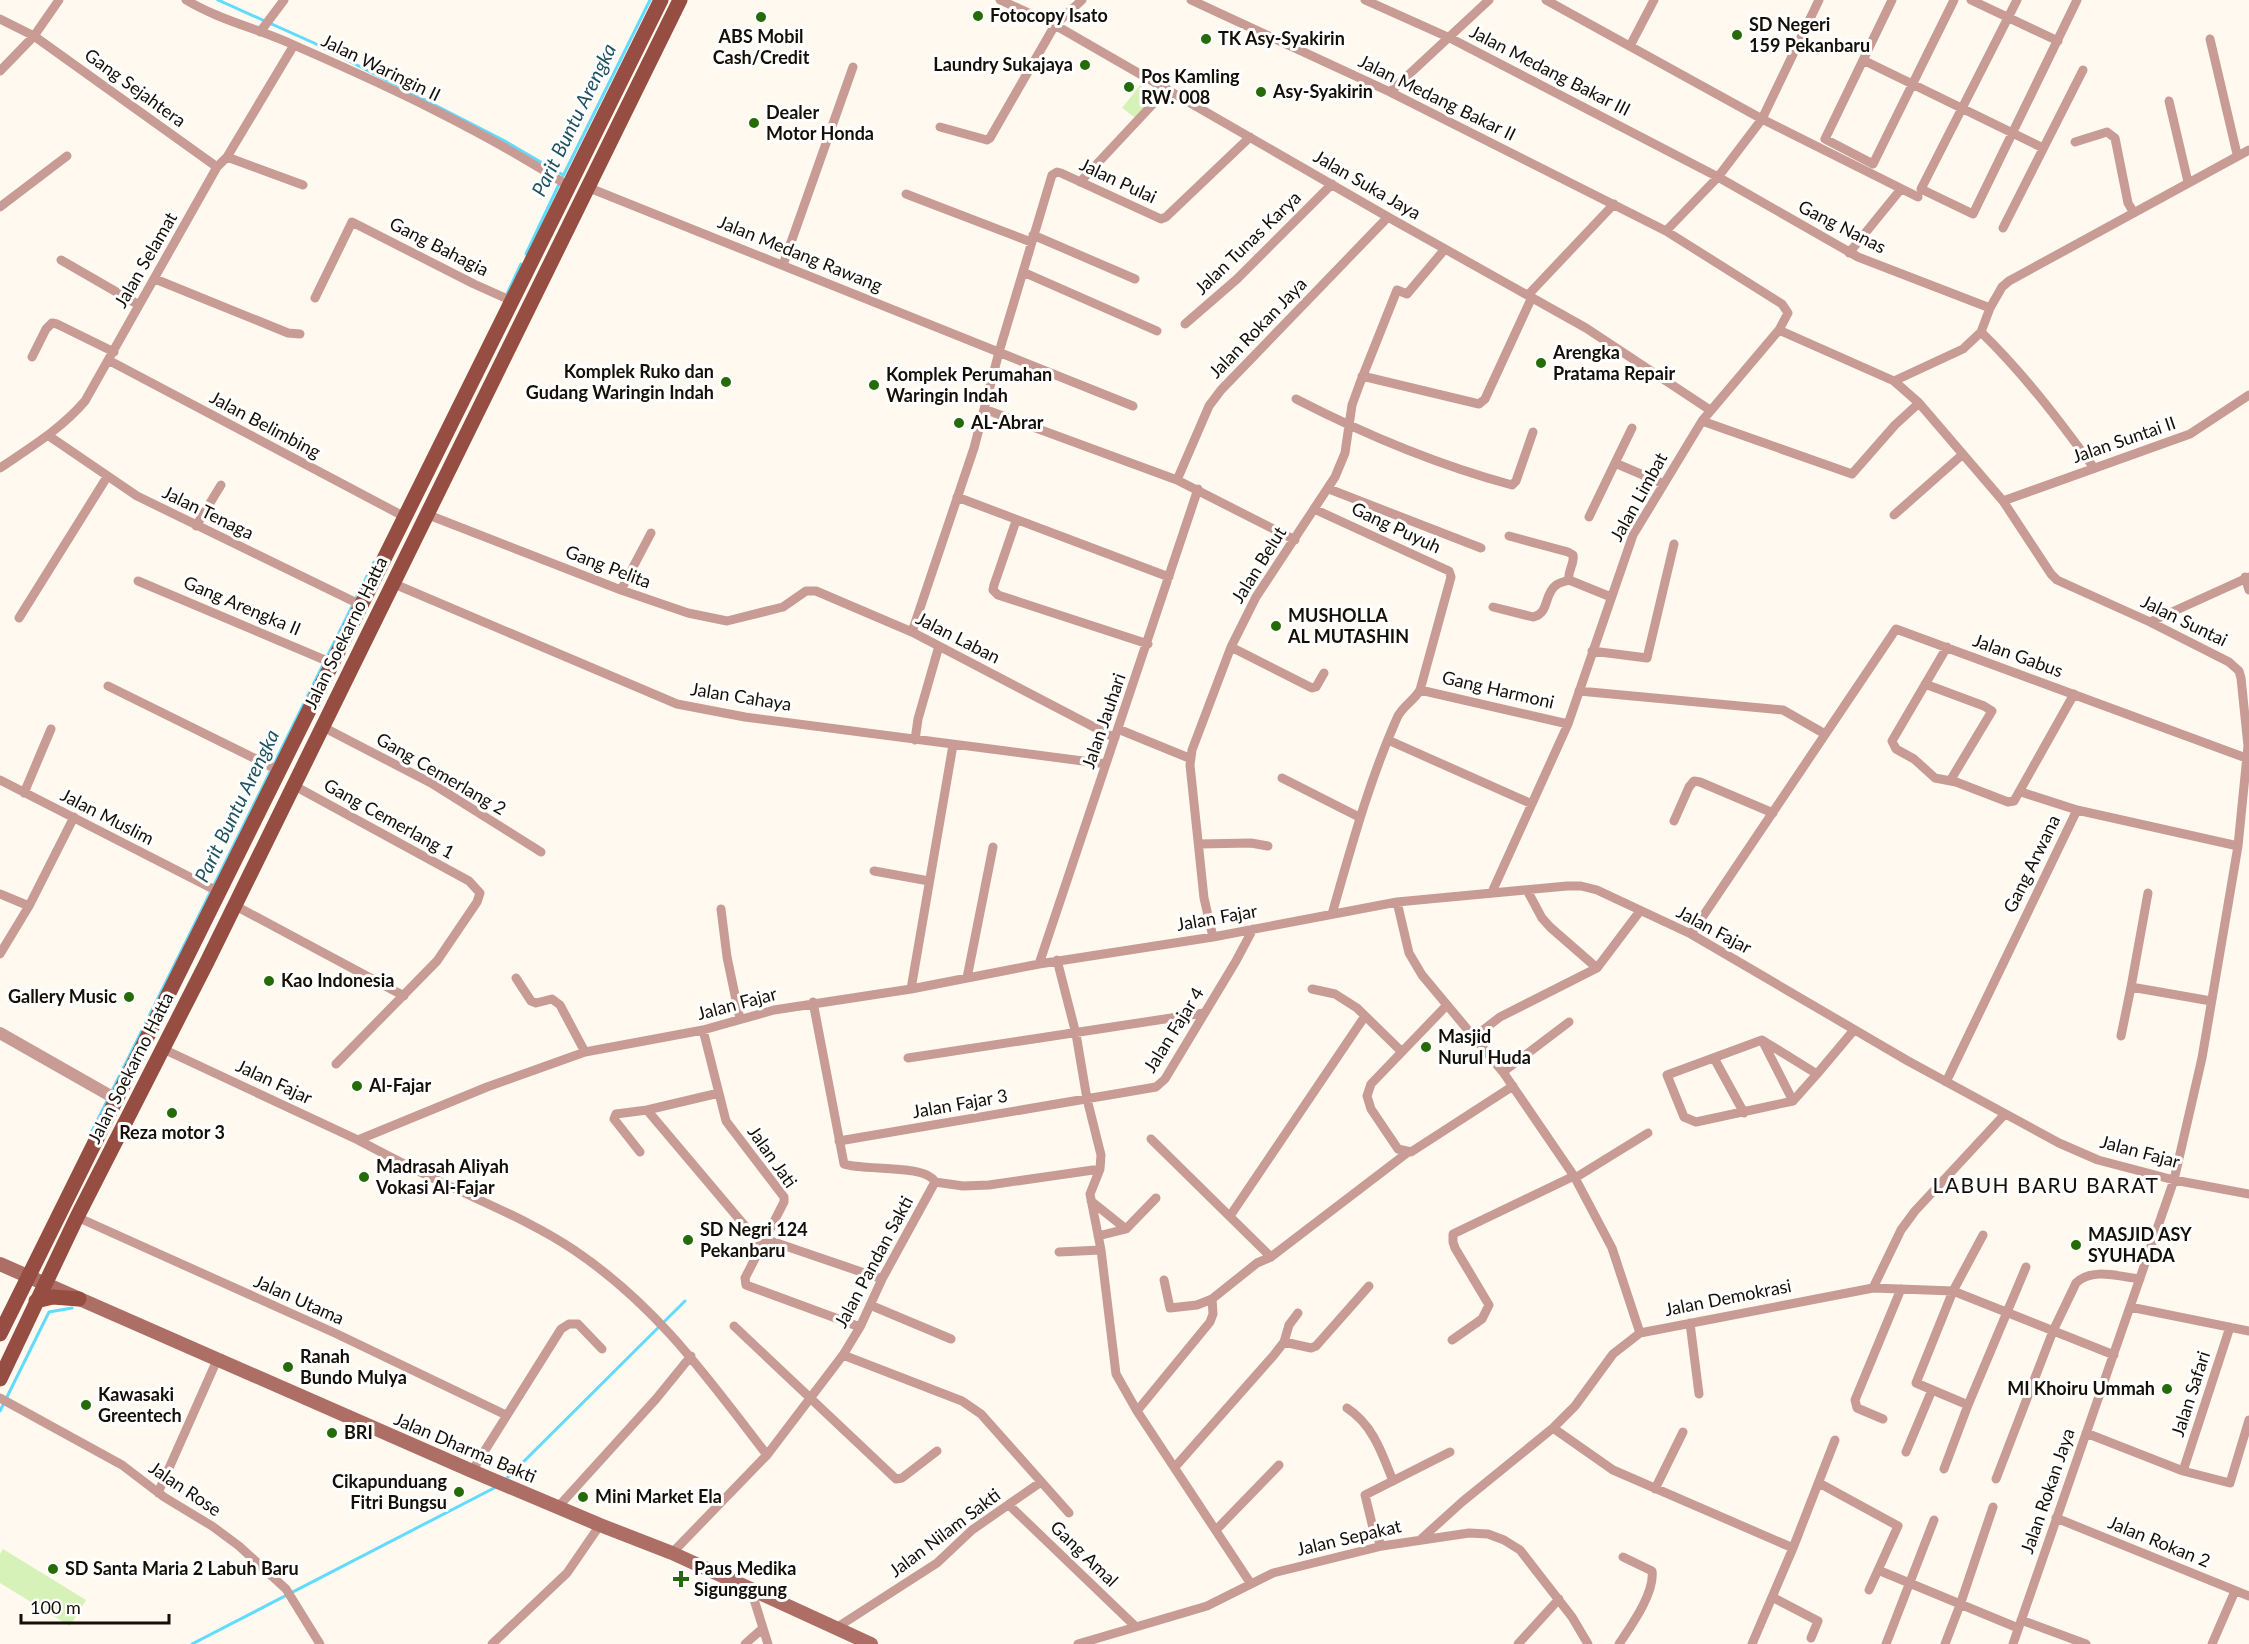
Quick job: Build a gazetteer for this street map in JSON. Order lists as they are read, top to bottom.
{
  "streets": {
    "main road": ["Jalan Soekarno Hatta", "Jalan Dharma Bakti"],
    "street": [
      "Jalan Waringin II",
      "Jalan Medang Bakar III",
      "Gang Sejahtera",
      "Jalan Medang Bakar II",
      "Jalan Pulai",
      "Jalan Suka Jaya",
      "Gang Nanas",
      "Jalan Tunas Karya",
      "Gang Bahagia",
      "Jalan Medang Rawang",
      "Jalan Selamat",
      "Jalan Rokan Jaya",
      "Jalan Belimbing",
      "Jalan Suntai II",
      "Jalan Limbat",
      "Jalan Tenaga",
      "Gang Puyuh",
      "Jalan Belut",
      "Gang Pelita",
      "Gang Arengka II",
      "Jalan Suntai",
      "Jalan Laban",
      "Jalan Gabus",
      "Gang Harmoni",
      "Jalan Cahaya",
      "Jalan Jauhari",
      "Gang Cemerlang 2",
      "Jalan Muslim",
      "Gang Cemerlang 1",
      "Gang Arwana",
      "Jalan Fajar",
      "Jalan Fajar 4",
      "Jalan Fajar 3",
      "Jalan Jati",
      "Jalan Pandan Sakti",
      "Jalan Demokrasi",
      "Jalan Utama",
      "Jalan Safari",
      "Jalan Rose",
      "Jalan Nilam Sakti",
      "Jalan Sepakat",
      "Jalan Rokan 2",
      "Gang Amal"
    ]
  },
  "crossings": [
    ["Jalan Waringin II", "Jalan Selamat"],
    ["Jalan Waringin II", "Jalan Soekarno Hatta"],
    ["Jalan Medang Bakar III", "Gang Nanas"],
    ["Gang Sejahtera", "Jalan Selamat"],
    ["Jalan Pulai", "Jalan Suka Jaya"],
    ["Jalan Pulai", "Jalan Medang Rawang"],
    ["Jalan Pulai", "Jalan Laban"],
    ["Jalan Suka Jaya", "Jalan Tunas Karya"],
    ["Jalan Suka Jaya", "Jalan Rokan Jaya"],
    ["Jalan Suka Jaya", "Jalan Limbat"],
    ["Jalan Suka Jaya", "Jalan Belut"],
    ["Gang Bahagia", "Jalan Soekarno Hatta"],
    ["Jalan Medang Rawang", "Jalan Soekarno Hatta"],
    ["Jalan Selamat", "Jalan Belimbing"],
    ["Jalan Selamat", "Jalan Tenaga"],
    ["Jalan Rokan Jaya", "Jalan Suntai"],
    ["Jalan Rokan Jaya", "Jalan Fajar"],
    ["Jalan Rokan Jaya", "Jalan Demokrasi"],
    ["Jalan Rokan Jaya", "Jalan Rokan 2"],
    ["Jalan Belimbing", "Jalan Soekarno Hatta"],
    ["Jalan Suntai II", "Jalan Suntai"],
    ["Jalan Limbat", "Jalan Suntai"],
    ["Jalan Limbat", "Gang Harmoni"],
    ["Jalan Limbat", "Jalan Fajar"],
    ["Jalan Tenaga", "Jalan Soekarno Hatta"],
    ["Gang Puyuh", "Jalan Belut"],
    ["Gang Puyuh", "Gang Harmoni"],
    ["Jalan Belut", "Jalan Laban"],
    ["Jalan Belut", "Jalan Fajar"],
    ["Gang Pelita", "Jalan Soekarno Hatta"],
    ["Gang Pelita", "Jalan Laban"],
    ["Gang Arengka II", "Jalan Soekarno Hatta"],
    ["Jalan Suntai", "Jalan Gabus"],
    ["Jalan Suntai", "Gang Arwana"],
    ["Jalan Suntai", "Jalan Fajar"],
    ["Jalan Soekarno Hatta", "Jalan Cahaya"],
    ["Jalan Soekarno Hatta", "Gang Cemerlang 2"],
    ["Jalan Soekarno Hatta", "Jalan Muslim"],
    ["Jalan Soekarno Hatta", "Gang Cemerlang 1"],
    ["Jalan Soekarno Hatta", "Jalan Fajar"],
    ["Jalan Soekarno Hatta", "Jalan Utama"],
    ["Jalan Soekarno Hatta", "Jalan Dharma Bakti"],
    ["Jalan Laban", "Jalan Jauhari"],
    ["Jalan Gabus", "Jalan Fajar"],
    ["Jalan Cahaya", "Jalan Jauhari"],
    ["Jalan Jauhari", "Jalan Fajar"],
    ["Gang Arwana", "Jalan Fajar"],
    ["Jalan Fajar", "Jalan Fajar 4"],
    ["Jalan Fajar", "Jalan Jati"],
    ["Jalan Fajar", "Jalan Pandan Sakti"],
    ["Jalan Fajar 4", "Jalan Fajar 3"],
    ["Jalan Fajar 3", "Jalan Pandan Sakti"],
    ["Jalan Jati", "Jalan Pandan Sakti"],
    ["Jalan Pandan Sakti", "Jalan Dharma Bakti"],
    ["Jalan Demokrasi", "Jalan Sepakat"],
    ["Jalan Dharma Bakti", "Jalan Nilam Sakti"],
    ["Jalan Nilam Sakti", "Gang Amal"],
    ["Jalan Sepakat", "Gang Amal"]
  ],
  "districts": ["LABUH BARU BARAT"],
  "water": ["Parit Buntu Arengka"],
  "places": {
    "other": [
      "Fotocopy Isato",
      "ABS Mobil Cash/Credit",
      "SD Negeri 159 Pekanbaru",
      "TK Asy-Syakirin",
      "Laundry Sukajaya",
      "Pos Kamling RW. 008",
      "Asy-Syakirin",
      "Dealer Motor Honda",
      "Arengka Pratama Repair",
      "Komplek Ruko dan Gudang Waringin Indah",
      "Komplek Perumahan Waringin Indah",
      "AL-Abrar",
      "MUSHOLLA AL MUTASHIN",
      "Kao Indonesia",
      "Gallery Music",
      "Masjid Nurul Huda",
      "Al-Fajar",
      "Reza motor 3",
      "Madrasah Aliyah Vokasi Al-Fajar",
      "SD Negri 124 Pekanbaru",
      "MASJID ASY SYUHADA",
      "Ranah Bundo Mulya",
      "MI Khoiru Ummah",
      "Kawasaki Greentech",
      "BRI",
      "Cikapunduang Fitri Bungsu",
      "Mini Market Ela",
      "SD Santa Maria 2 Labuh Baru"
    ],
    "health": ["Paus Medika Sigunggung"]
  },
  "scale_bar": "100 m"
}
